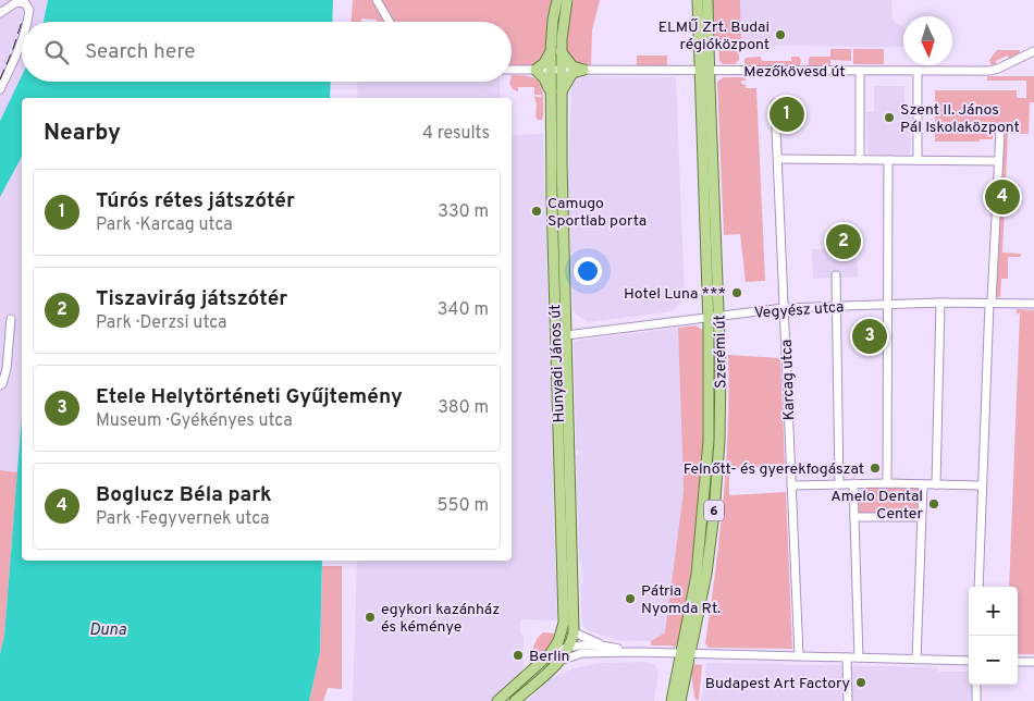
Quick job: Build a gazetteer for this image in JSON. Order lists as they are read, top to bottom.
{
  "streets": {
    "main road": ["Szerémi út", "Hunyadi János út", "6"],
    "street": ["Mezőkövesd út", "Vegyész utca", "Karcag utca"]
  },
  "crossings": [
    ["Mezőkövesd út", "Szerémi út"],
    ["Mezőkövesd út", "Hunyadi János út"],
    ["Vegyész utca", "Szerémi út"],
    ["Vegyész utca", "Hunyadi János út"],
    ["Vegyész utca", "Karcag utca"]
  ],
  "water": ["Duna"],
  "places": [
    "ELMŰ Zrt. Budai régióközpont",
    "Szent II. János Pál Iskolaközpont",
    "Camugo Sportlab porta",
    "Hotel Luna ***",
    "Felnőtt- és gyerekfogászat",
    "Amelo Dental Center",
    "Pátria Nyomda Rt.",
    "egykori kazánház és kéménye",
    "Berlin",
    "Budapest Art Factory"
  ],
  "north": "bottom",
  "page": {
    "search": "Search here",
    "pins": [
      "1",
      "4",
      "2",
      "3"
    ],
    "heading": ["Nearby", "4 results"],
    "list": [
      {
        "mark": "1",
        "name": "Túrós rétes játszótér",
        "note": "Park · Karcag utca",
        "value": "330 m"
      },
      {
        "mark": "2",
        "name": "Tiszavirág játszótér",
        "note": "Park · Derzsi utca",
        "value": "340 m"
      },
      {
        "mark": "3",
        "name": "Etele Helytörténeti Gyűjtemény",
        "note": "Museum · Gyékényes utca",
        "value": "380 m"
      },
      {
        "mark": "4",
        "name": "Boglucz Béla park",
        "note": "Park · Fegyvernek utca",
        "value": "550 m"
      }
    ],
    "map_buttons": ["+", "−"]
  }
}
